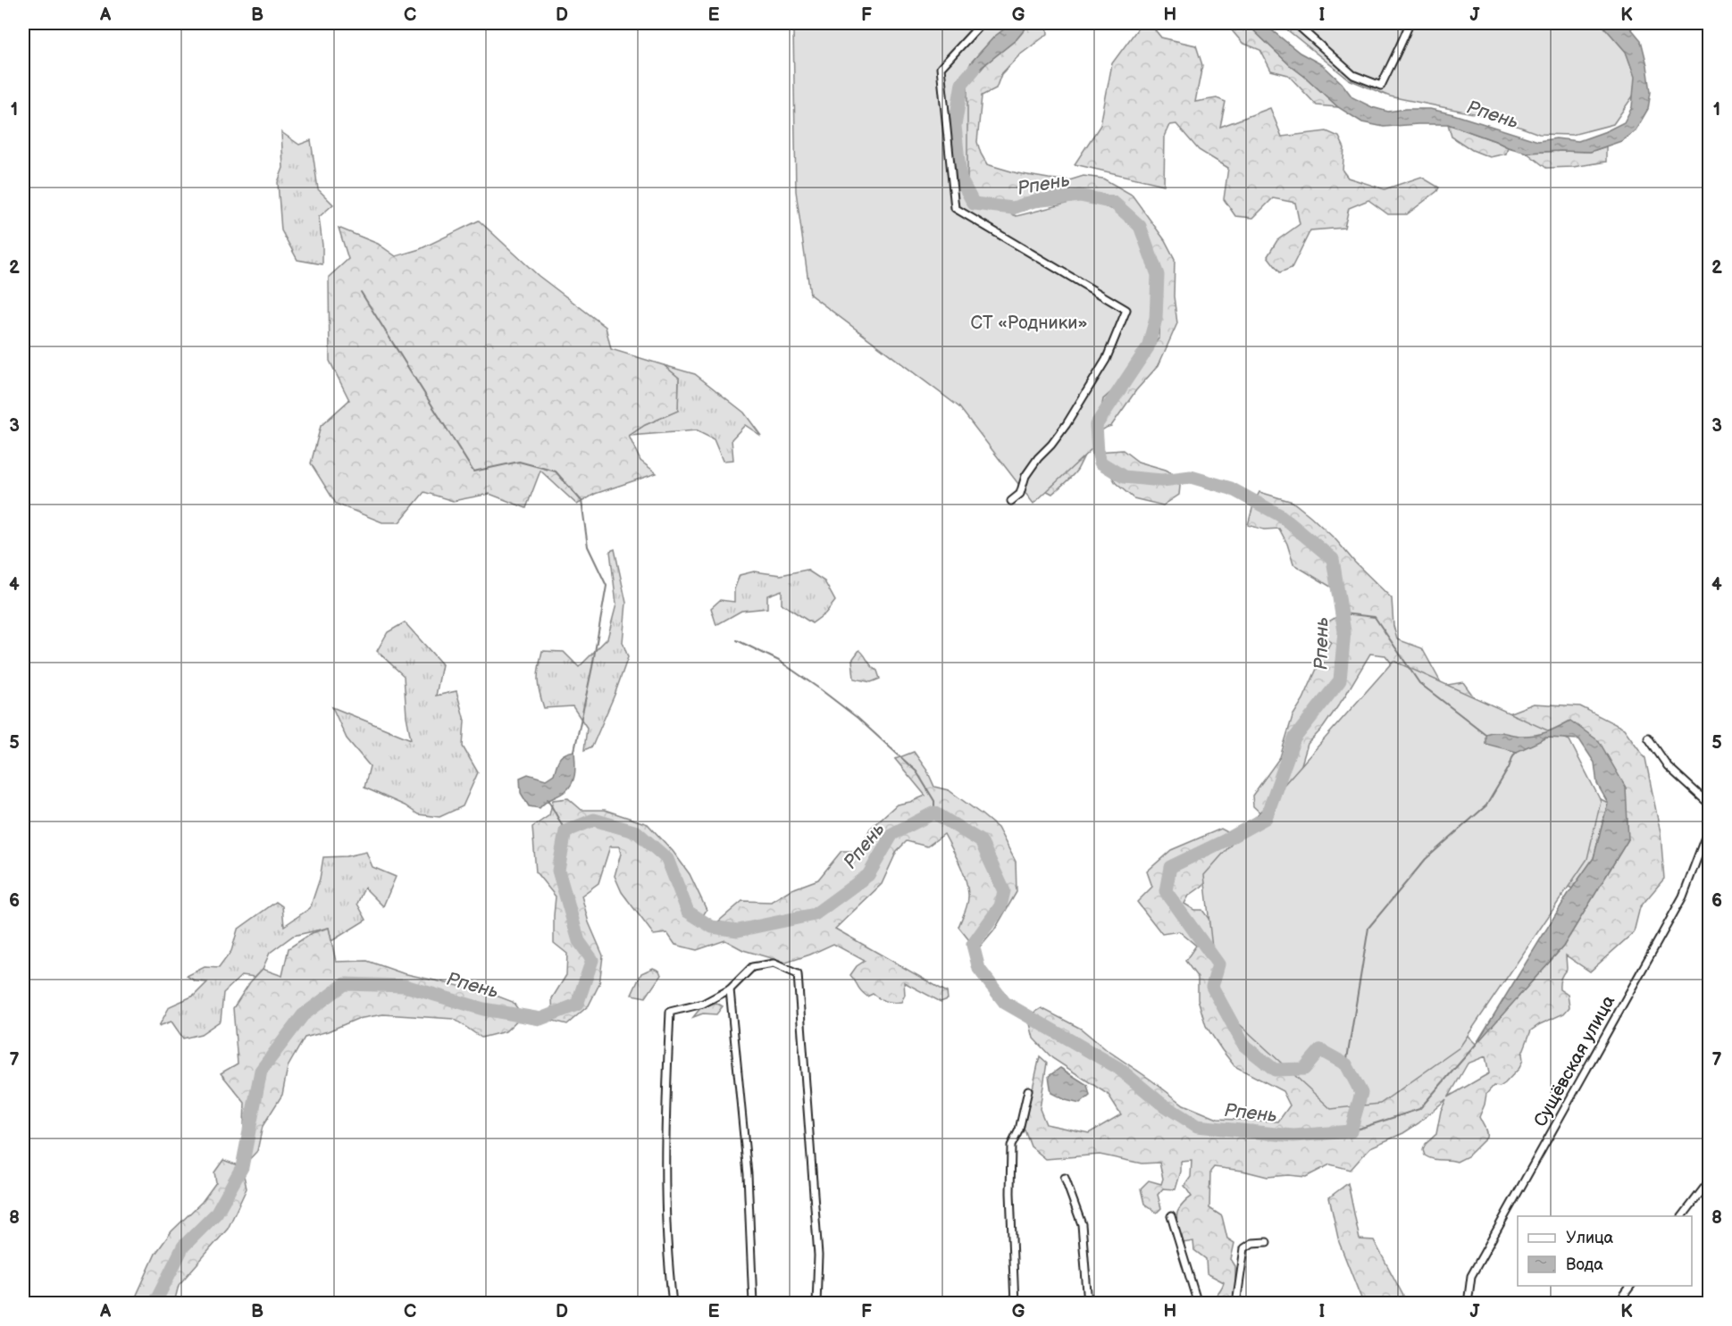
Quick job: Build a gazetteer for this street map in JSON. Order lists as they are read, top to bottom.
{
  "streets": {
    "street": ["Сущёвская улица"]
  },
  "water": ["Рпень"],
  "parks": ["СТ «Родники»"],
  "legend": ["Улица", "Вода"],
  "grid": {
    "columns": [
      "A",
      "B",
      "C",
      "D",
      "E",
      "F",
      "G",
      "H",
      "I",
      "J",
      "K"
    ],
    "rows": [
      "1",
      "2",
      "3",
      "4",
      "5",
      "6",
      "7",
      "8"
    ]
  }
}
